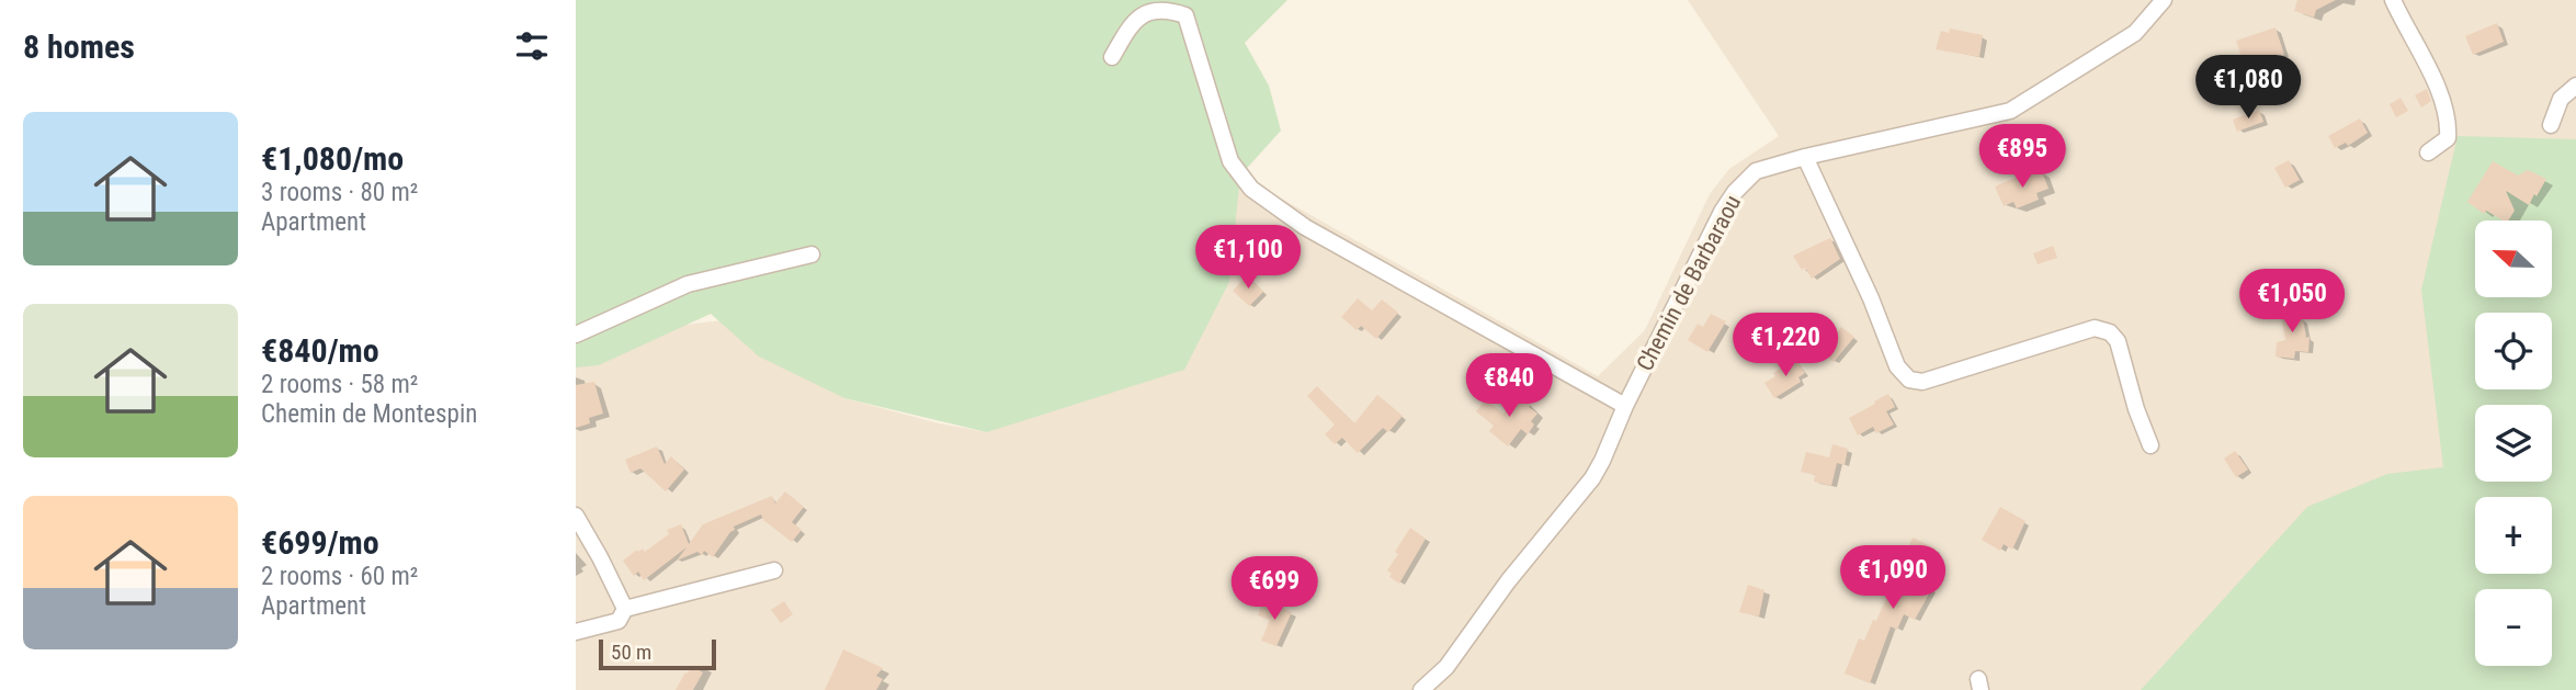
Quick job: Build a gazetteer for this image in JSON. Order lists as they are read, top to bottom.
{
  "streets": {
    "street": ["Chemin de Barbaraou"]
  },
  "scale_bar": "50 m",
  "north": "left",
  "page": {
    "heading": "8 homes",
    "price": [
      "€1,080",
      "€895",
      "€1,100",
      "€1,050",
      "€1,220",
      "€840",
      "€1,090",
      "€699"
    ],
    "list": [
      {
        "name": "€1,080/mo",
        "note": "3 rooms · 80 m² · Apartment"
      },
      {
        "name": "€840/mo",
        "note": "2 rooms · 58 m² · Chemin de Montespin"
      },
      {
        "name": "€699/mo",
        "note": "2 rooms · 60 m² · Apartment"
      }
    ],
    "map_buttons": ["+", "−"],
    "scale": "50 m"
  }
}
